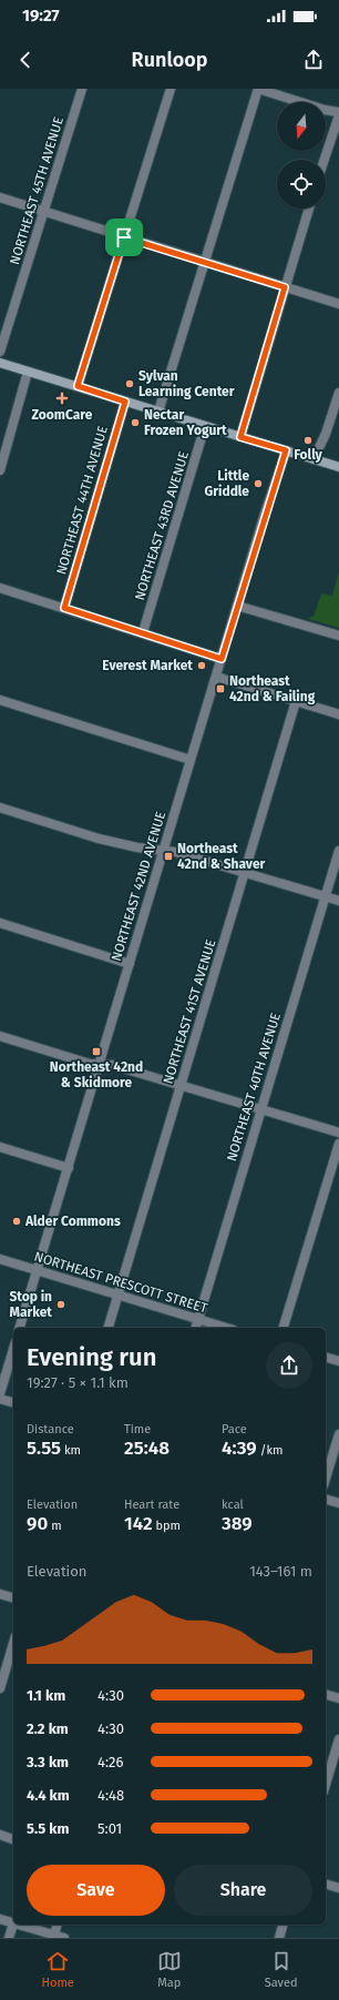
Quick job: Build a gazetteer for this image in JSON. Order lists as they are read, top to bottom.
{
  "streets": {
    "street": [
      "NORTHEAST 45TH AVENUE",
      "NORTHEAST 44TH AVENUE",
      "NORTHEAST 43RD AVENUE",
      "NORTHEAST 42ND AVENUE",
      "NORTHEAST 41ST AVENUE",
      "NORTHEAST 40TH AVENUE",
      "NORTHEAST PRESCOTT STREET"
    ]
  },
  "crossings": [
    ["NORTHEAST 42ND AVENUE", "NORTHEAST PRESCOTT STREET"],
    ["NORTHEAST 41ST AVENUE", "NORTHEAST PRESCOTT STREET"],
    ["NORTHEAST 40TH AVENUE", "NORTHEAST PRESCOTT STREET"]
  ],
  "places": {
    "other": [
      "Sylvan Learning Center",
      "Nectar Frozen Yogurt",
      "Folly",
      "Little Griddle",
      "Everest Market",
      "Alder Commons",
      "Stop in Market"
    ],
    "health": ["ZoomCare"],
    "transit": ["Northeast 42nd & Failing", "Northeast 42nd & Shaver", "Northeast 42nd & Skidmore"]
  },
  "north": "bottom",
  "page": {
    "status": "19:27",
    "header": "Runloop",
    "heading": ["Evening run", "19:27 · 5 × 1.1 km"],
    "stats": [
      ["Distance", "5.55 km"],
      ["Time", "25:48"],
      ["Pace", "4:39 /km"],
      ["Elevation", "90 m"],
      ["Heart rate", "142 bpm"],
      ["kcal", "389"]
    ],
    "chart": ["Elevation", "143–161 m"],
    "list": [
      {
        "name": "1.1 km",
        "note": "4:30"
      },
      {
        "name": "2.2 km",
        "note": "4:30"
      },
      {
        "name": "3.3 km",
        "note": "4:26"
      },
      {
        "name": "4.4 km",
        "note": "4:48"
      },
      {
        "name": "5.5 km",
        "note": "5:01"
      }
    ],
    "buttons": ["Save", "Share"],
    "tabs": ["Home", "Map", "Saved"]
  }
}
